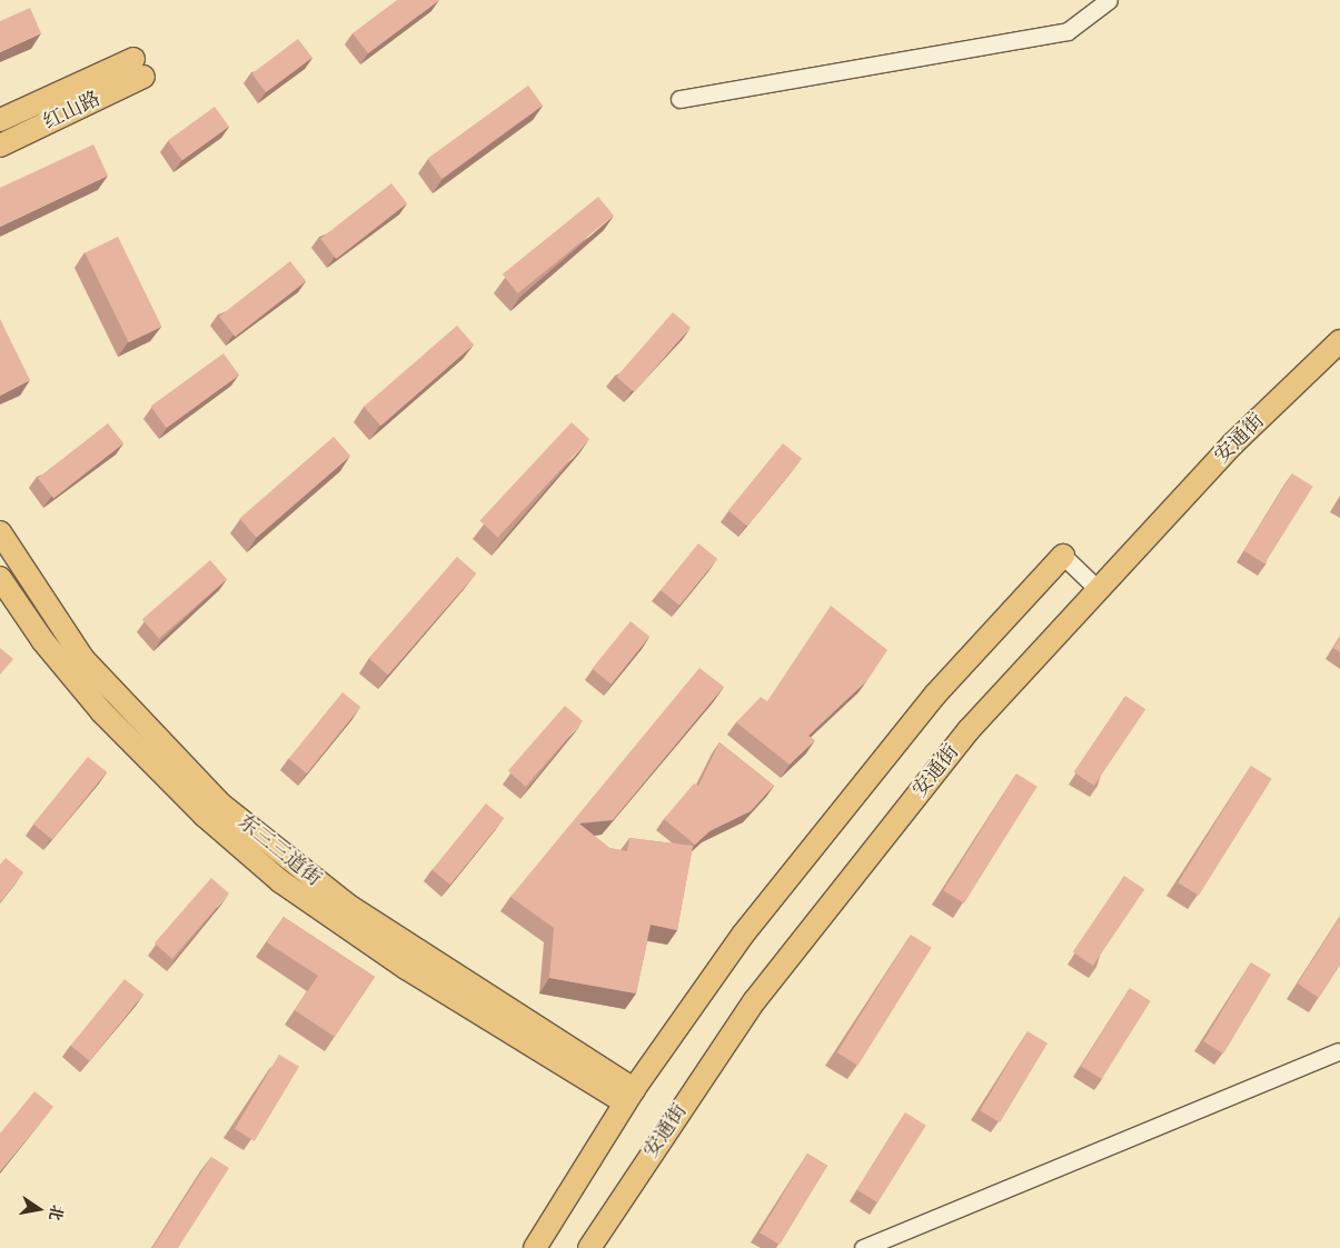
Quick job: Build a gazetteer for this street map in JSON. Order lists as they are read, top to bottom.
{
  "streets": {
    "main road": ["红山路", "安通街", "东三三道街"]
  },
  "north": "right"
}
